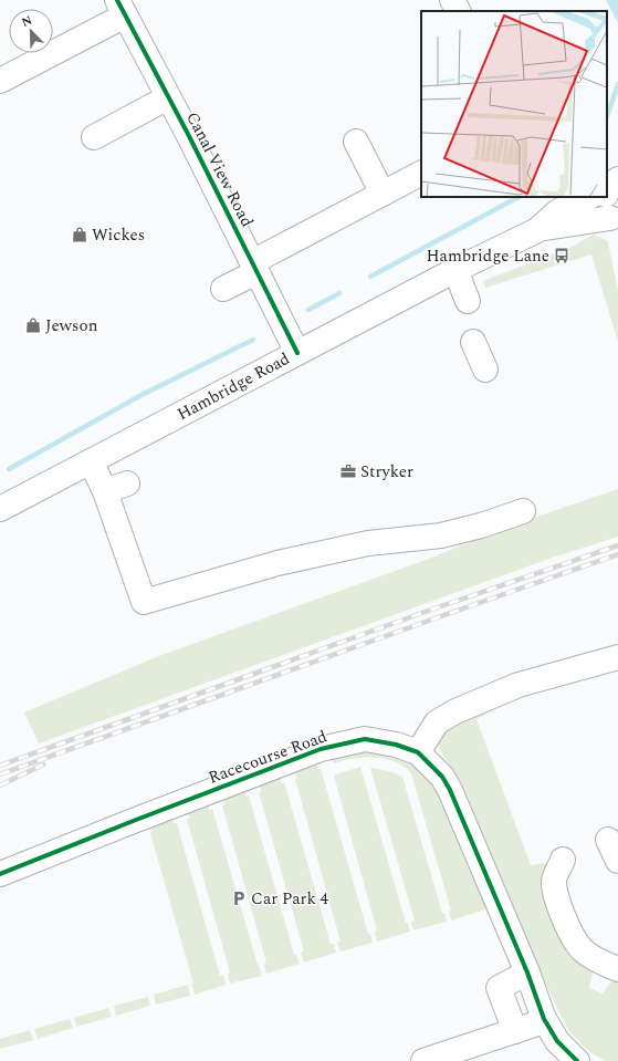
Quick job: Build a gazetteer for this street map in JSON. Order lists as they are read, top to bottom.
{
  "streets": {
    "street": ["Canal View Road", "Hambridge Road", "Racecourse Road"]
  },
  "crossings": [
    ["Canal View Road", "Hambridge Road"]
  ],
  "places": {
    "shop": ["Wickes", "Jewson"],
    "bus stop": ["Hambridge Lane"],
    "office": ["Stryker"],
    "parking": ["Car Park 4"]
  },
  "north": "top left"
}
